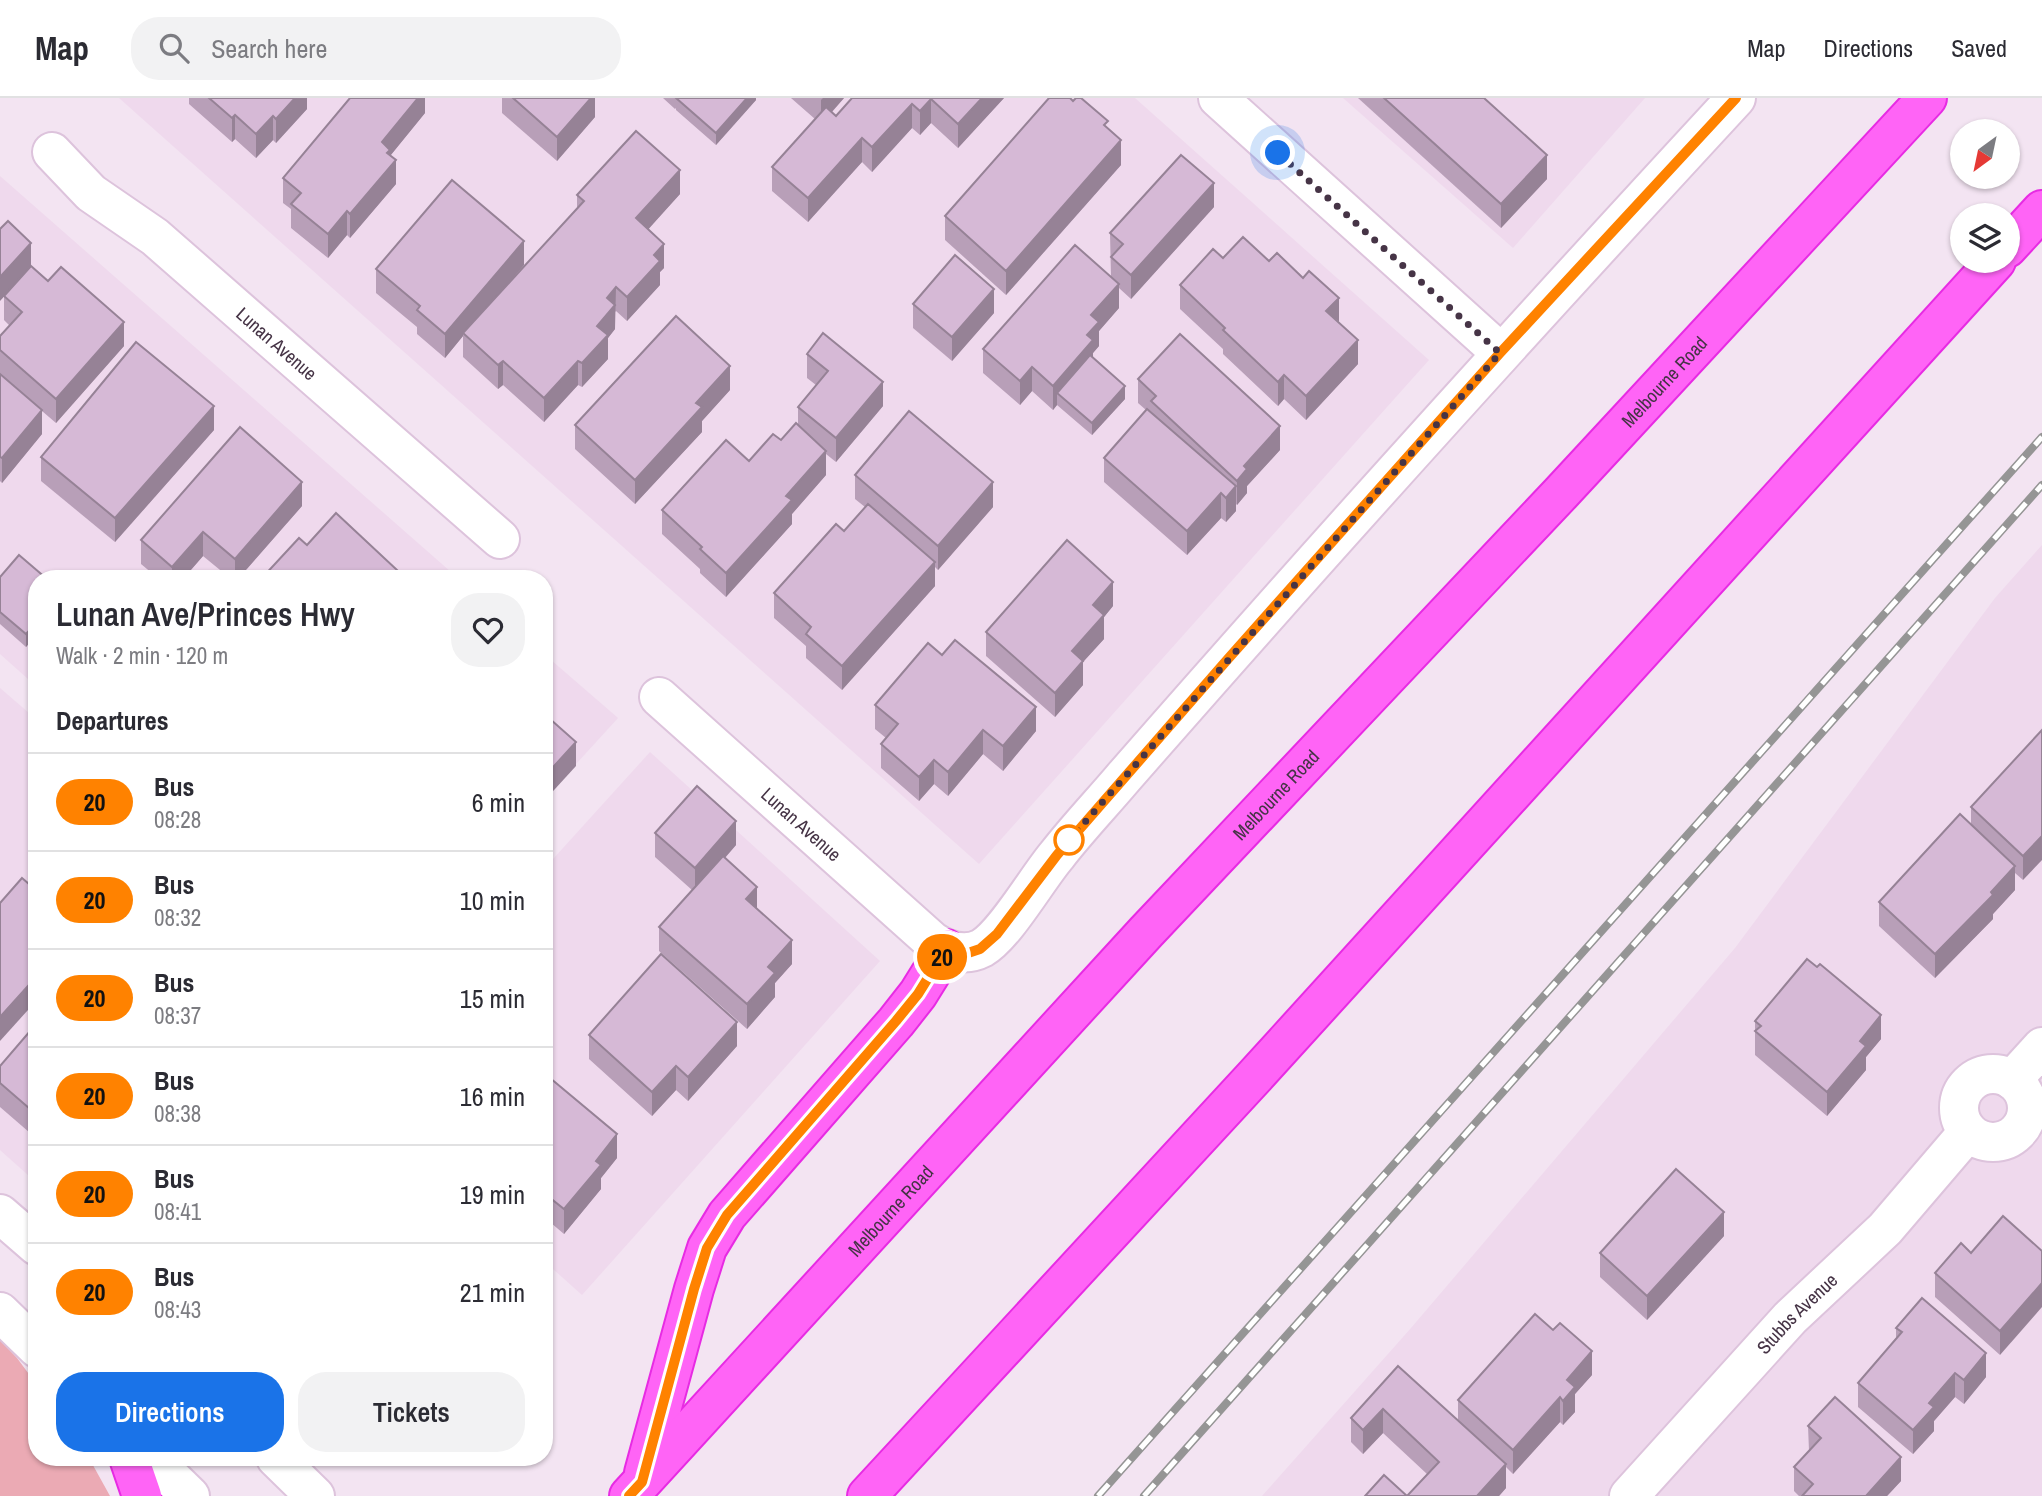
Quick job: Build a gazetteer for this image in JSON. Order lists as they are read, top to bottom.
{
  "streets": {
    "highway": ["Melbourne Road"],
    "street": ["Lunan Avenue", "Stubbs Avenue"]
  },
  "lines": ["bus line 20"],
  "north": "bottom left",
  "page": {
    "header": "Map",
    "search": "Search here",
    "nav": ["Map", "Directions", "Saved"],
    "on_map": "20",
    "heading": [
      ["Lunan Ave/Princes Hwy", "Walk · 2 min · 120 m"],
      "Departures"
    ],
    "list": [
      {
        "mark": "20",
        "name": "Bus",
        "note": "08:28",
        "value": "6 min"
      },
      {
        "mark": "20",
        "name": "Bus",
        "note": "08:32",
        "value": "10 min"
      },
      {
        "mark": "20",
        "name": "Bus",
        "note": "08:37",
        "value": "15 min"
      },
      {
        "mark": "20",
        "name": "Bus",
        "note": "08:38",
        "value": "16 min"
      },
      {
        "mark": "20",
        "name": "Bus",
        "note": "08:41",
        "value": "19 min"
      },
      {
        "mark": "20",
        "name": "Bus",
        "note": "08:43",
        "value": "21 min"
      }
    ],
    "buttons": ["Directions", "Tickets"]
  }
}
